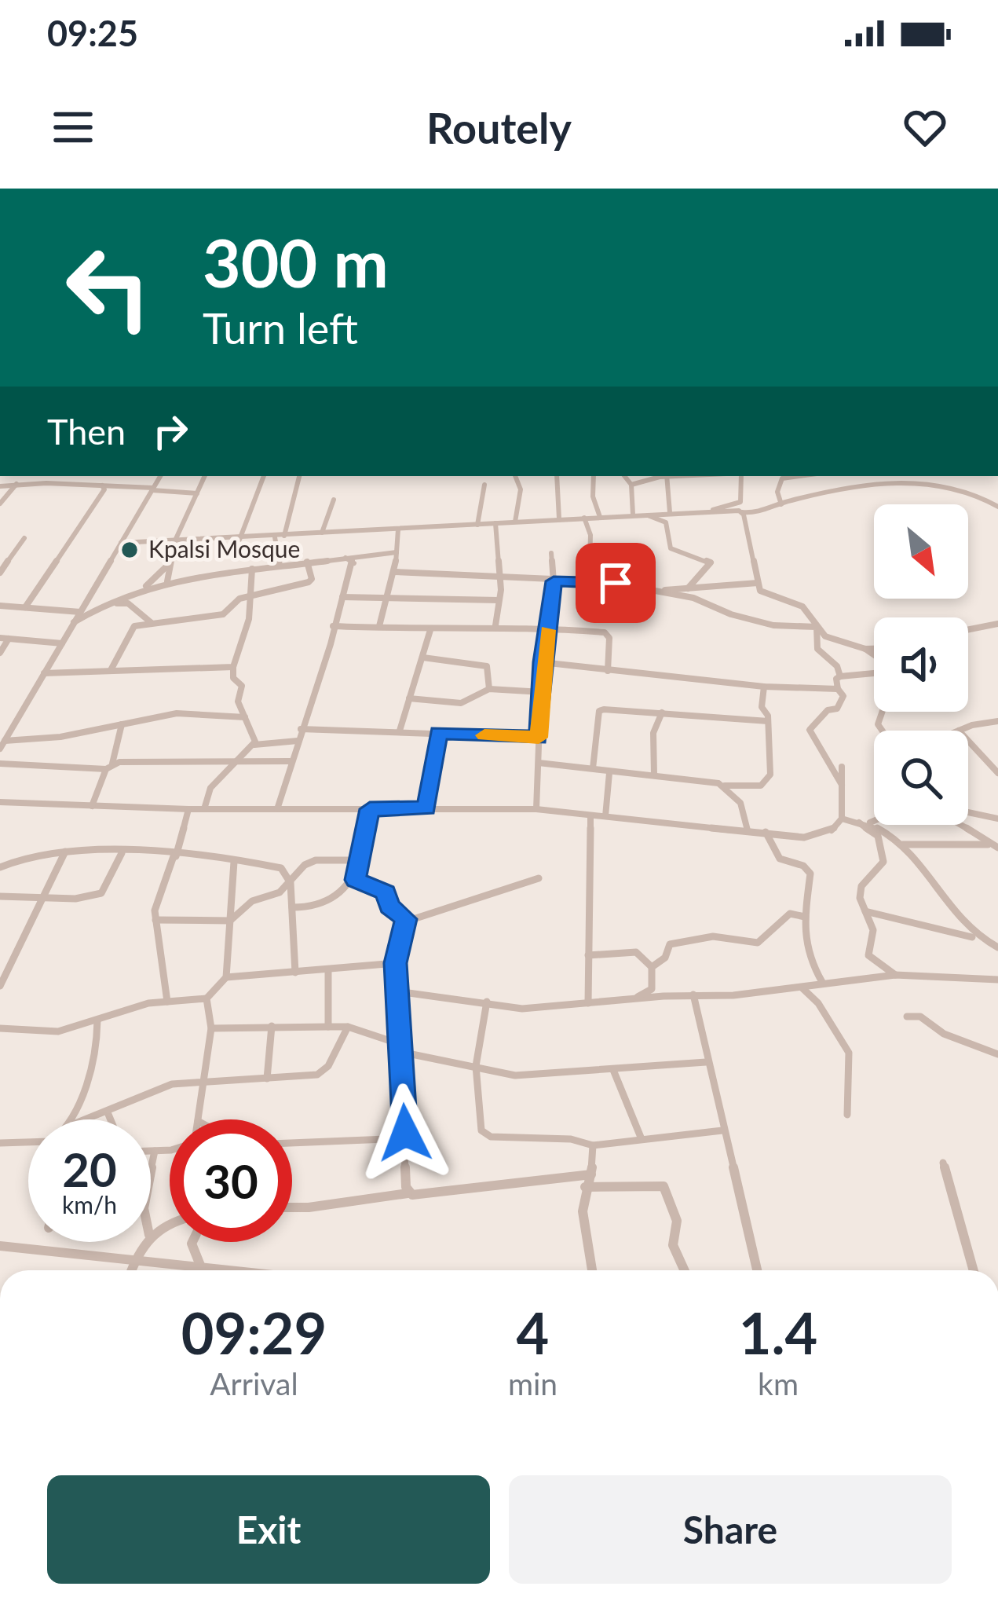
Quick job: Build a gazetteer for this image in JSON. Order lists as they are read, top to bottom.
{
  "places": ["Kpalsi Mosque"],
  "north": "bottom right",
  "page": {
    "status": "09:25",
    "header": "Routely",
    "turn": ["300 m", "Turn left"],
    "then": "Then",
    "speed": "20 km/h",
    "limit": "30",
    "eta": [
      "09:29",
      "Arrival",
      "4",
      "min",
      "1.4",
      "km"
    ],
    "buttons": ["Exit", "Share"]
  }
}
